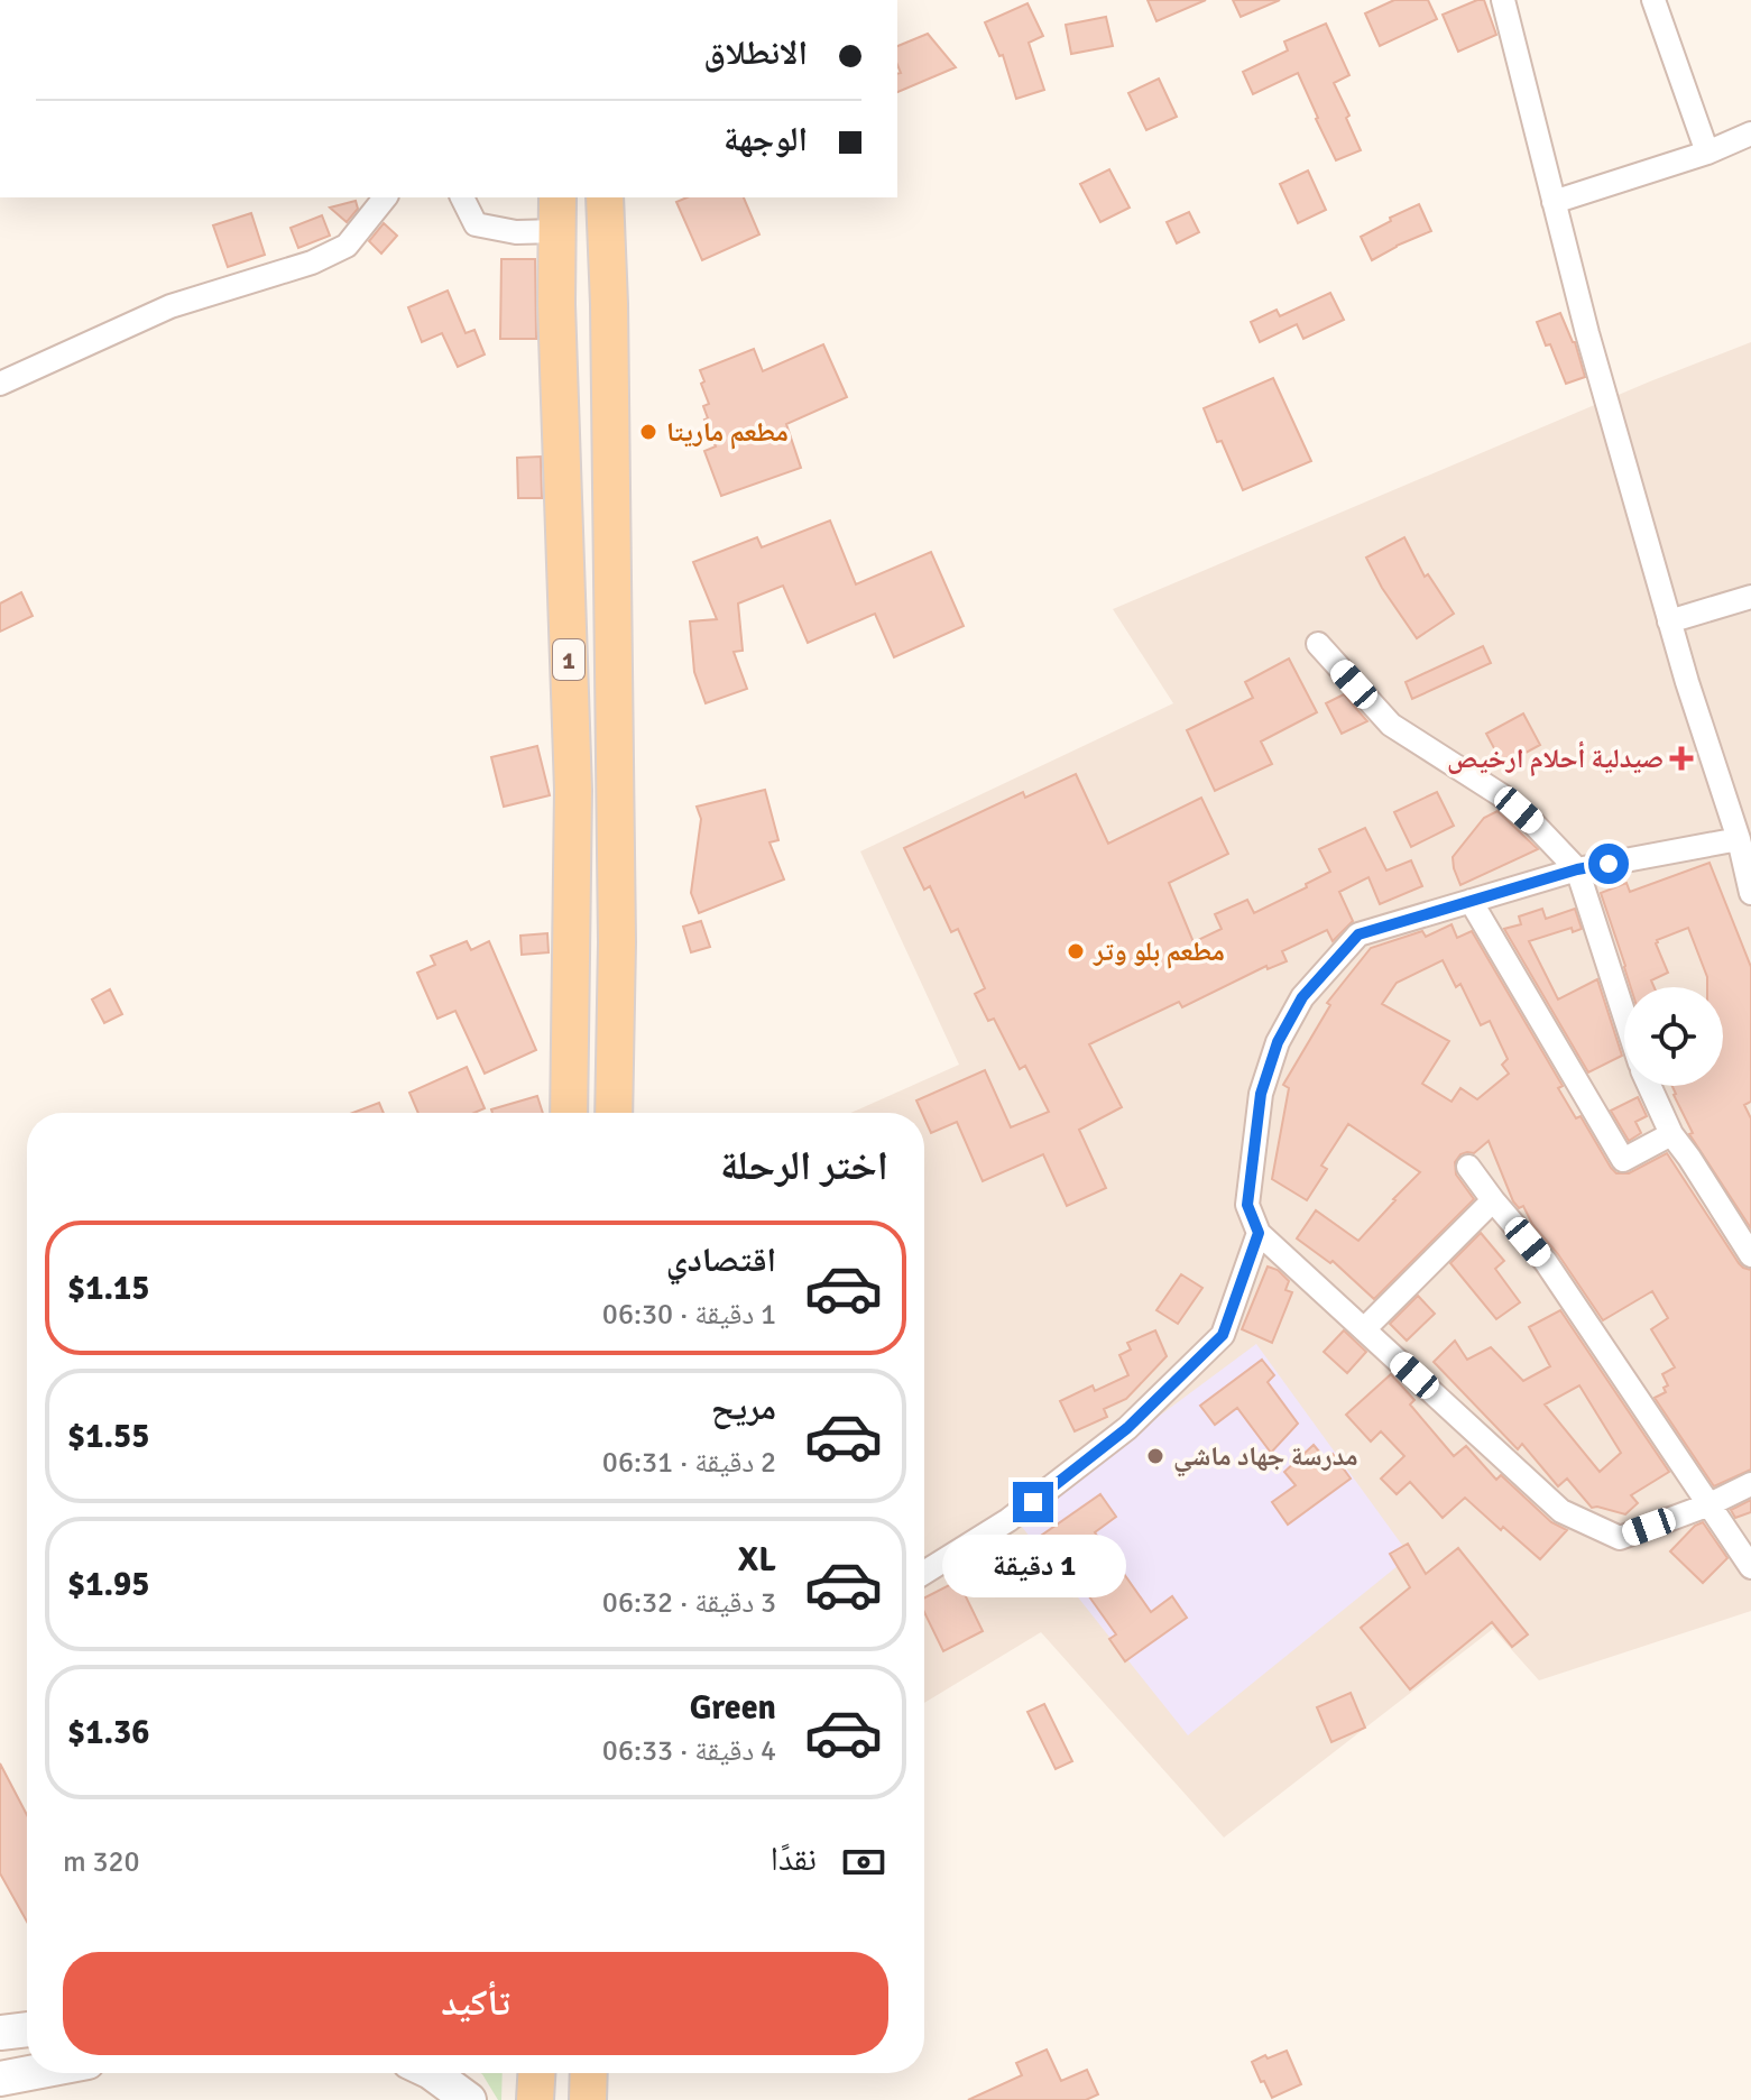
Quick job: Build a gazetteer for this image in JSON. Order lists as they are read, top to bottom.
{
  "streets": {
    "main road": ["1"]
  },
  "places": {
    "other": ["مطعم ماريتا", "مطعم بلو وتر", "مدرسة جهاد ماشي"],
    "health": ["صيدلية أحلام ارخيص"]
  },
  "page": {
    "banner": ["الانطلاق", "الوجهة"],
    "heading": "اختر الرحلة",
    "list": [
      {
        "name": "اقتصادي",
        "note": "1 دقيقة · 06:30",
        "value": "$1.15"
      },
      {
        "name": "مريح",
        "note": "2 دقيقة · 06:31",
        "value": "$1.55"
      },
      {
        "name": "XL",
        "note": "3 دقيقة · 06:32",
        "value": "$1.95"
      },
      {
        "name": "Green",
        "note": "4 دقيقة · 06:33",
        "value": "$1.36"
      }
    ],
    "bubble": "1 دقيقة",
    "pay": ["نقدًا", "320 m"],
    "buttons": "تأكيد"
  }
}
